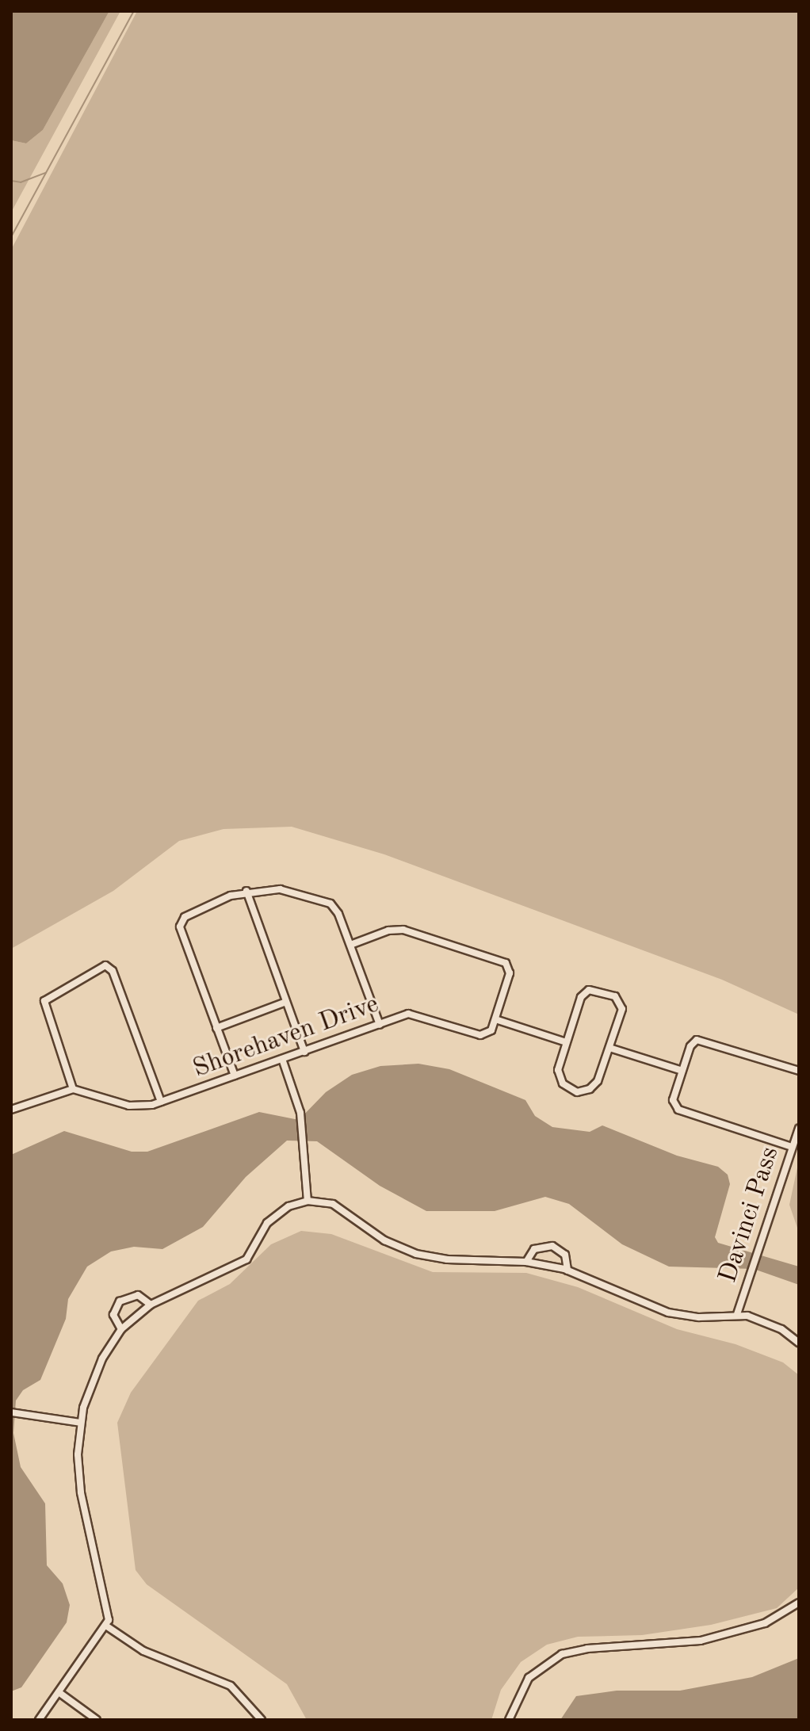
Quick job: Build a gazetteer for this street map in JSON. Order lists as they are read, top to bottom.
{
  "streets": {
    "street": ["Shorehaven Drive", "Davinci Pass"]
  }
}
